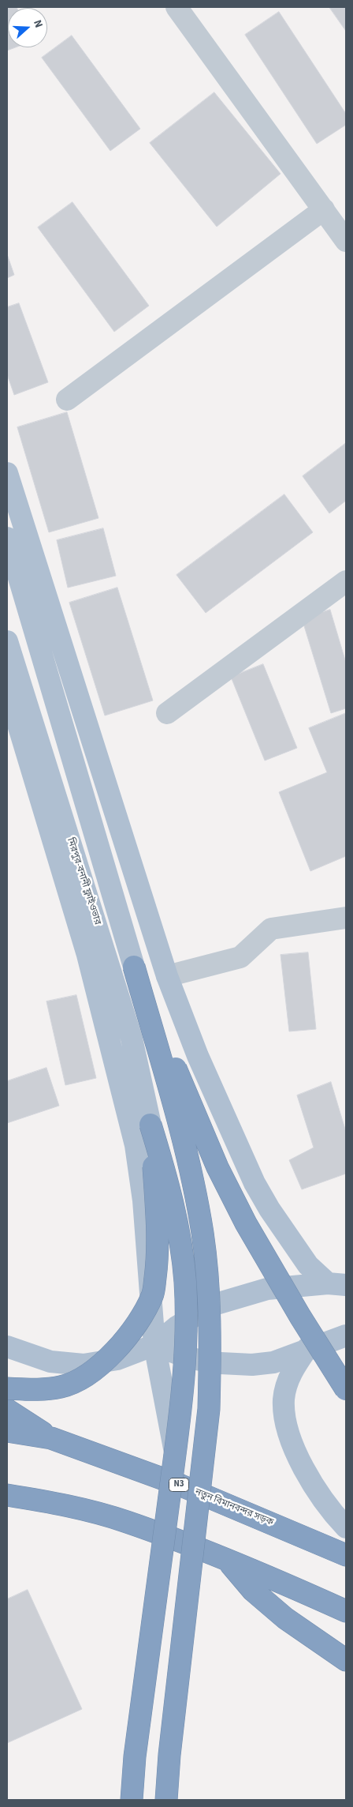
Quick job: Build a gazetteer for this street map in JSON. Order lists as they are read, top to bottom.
{
  "streets": {
    "highway": ["N3", "নতুন বিমানবন্দর সড়ক"],
    "main road": ["মিরপুর-বনানী ফ্লাইওভার"]
  },
  "north": "right"
}
